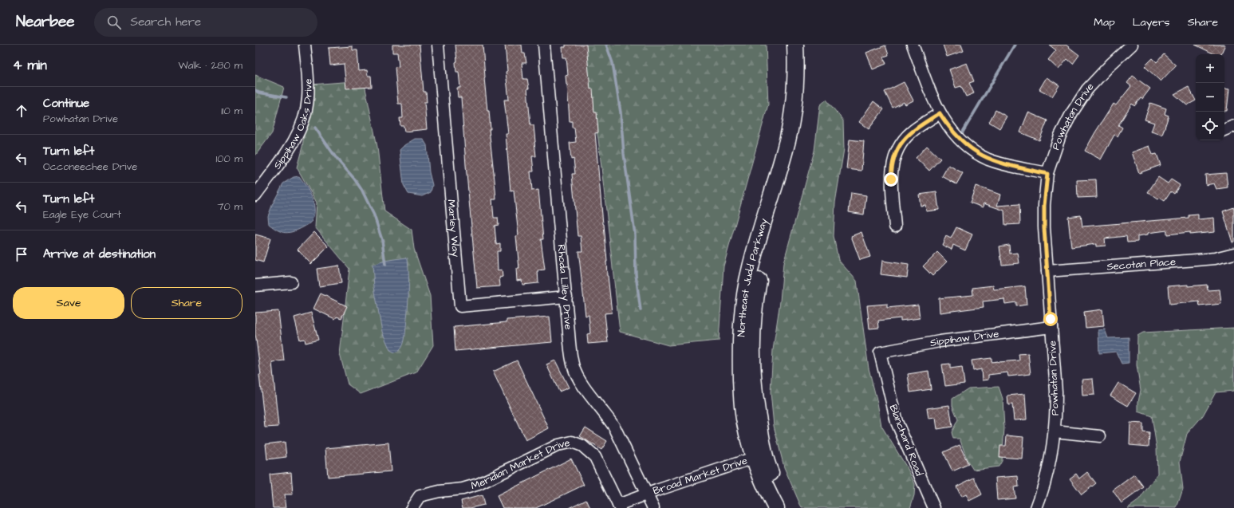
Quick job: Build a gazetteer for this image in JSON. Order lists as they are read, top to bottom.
{
  "streets": {
    "highway": ["Northeast Judd Parkway"],
    "street": [
      "Powhatan Drive",
      "Sippihaw Oaks Drive",
      "Marley Way",
      "Secotan Place",
      "Rhoda Lilley Drive",
      "Sippihaw Drive",
      "Blanchard Road",
      "Meridian Market Drive",
      "Broad Market Drive"
    ]
  },
  "crossings": [
    ["Powhatan Drive", "Secotan Place"],
    ["Powhatan Drive", "Sippihaw Drive"],
    ["Marley Way", "Rhoda Lilley Drive"],
    ["Northeast Judd Parkway", "Broad Market Drive"],
    ["Rhoda Lilley Drive", "Broad Market Drive"],
    ["Sippihaw Drive", "Blanchard Road"],
    ["Meridian Market Drive", "Broad Market Drive"]
  ],
  "page": {
    "header": "Nearbee",
    "search": "Search here",
    "nav": ["Map", "Layers", "Share"],
    "heading": ["4 min", "Walk · 280 m"],
    "map_buttons": ["+", "−"],
    "list": [
      ["Continue", "Powhatan Drive", "110 m"],
      ["Turn left", "Occoneechee Drive", "100 m"],
      ["Turn left", "Eagle Eye Court", "70 m"],
      "Arrive at destination"
    ],
    "buttons": ["Save", "Share"]
  }
}
